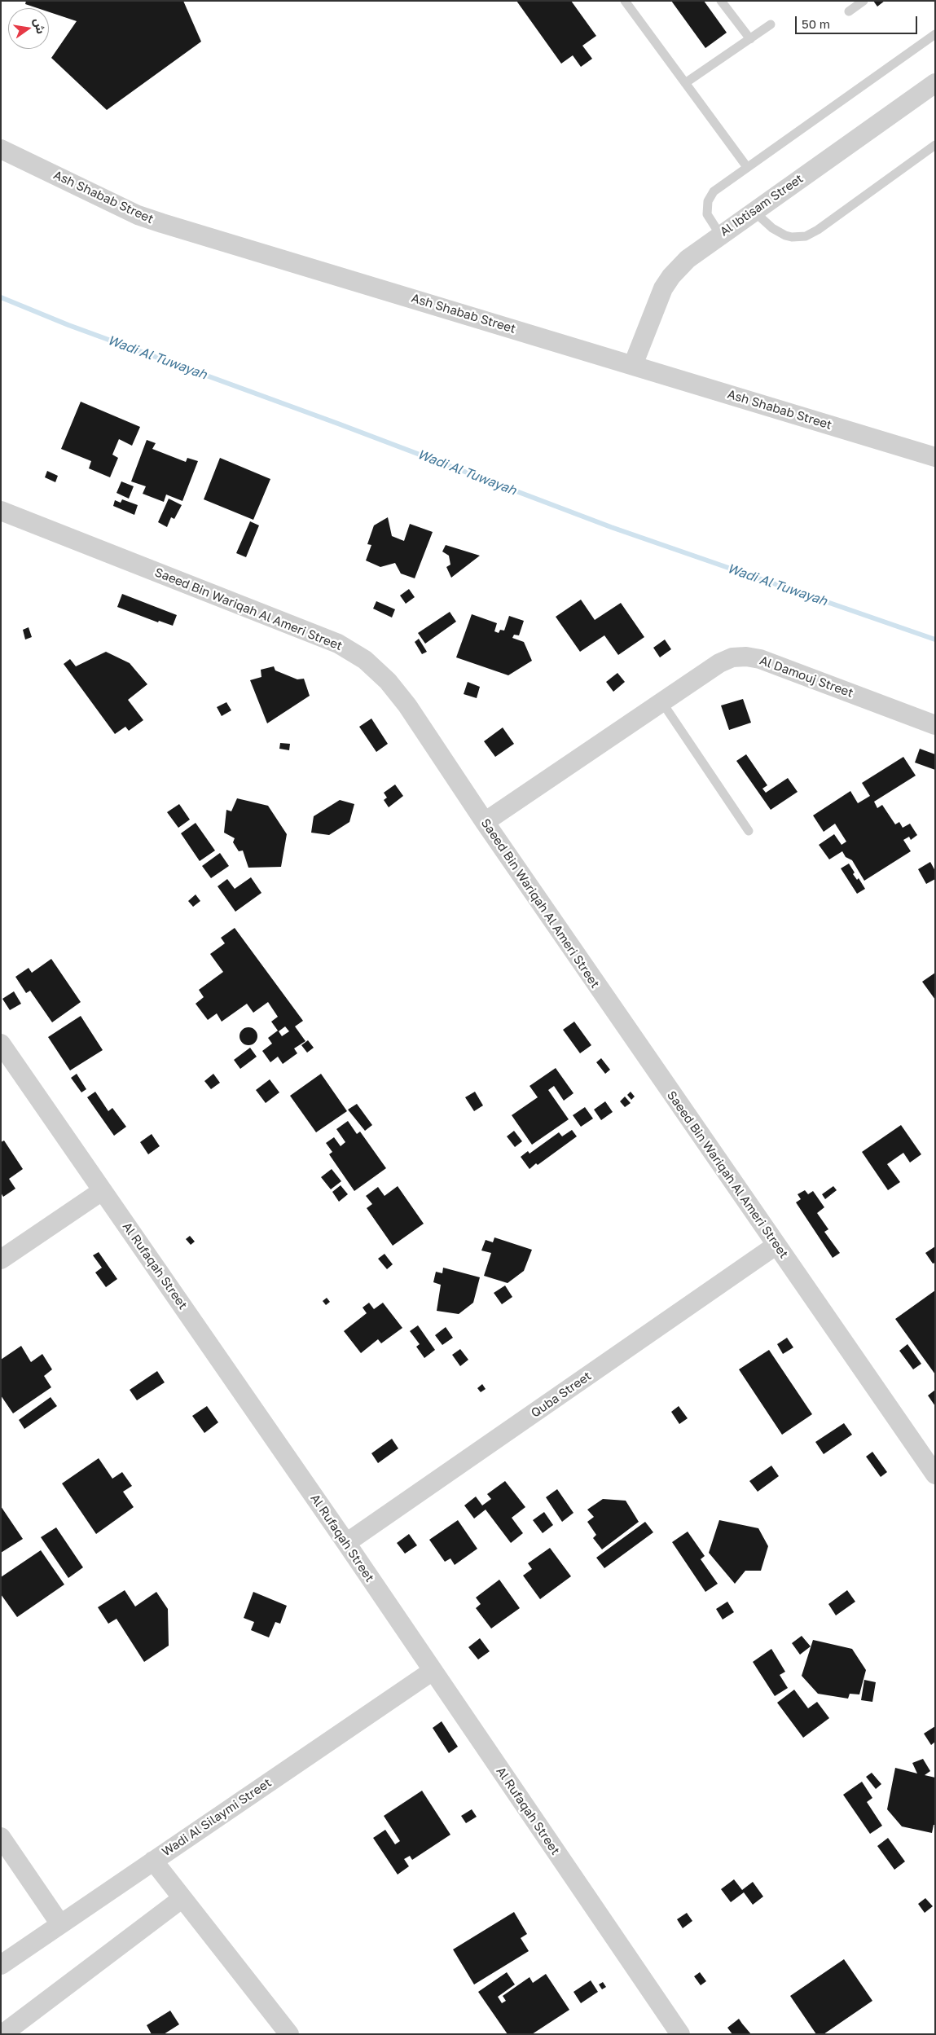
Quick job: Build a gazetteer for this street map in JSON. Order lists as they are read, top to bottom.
{
  "streets": {
    "street": [
      "Ash Shabab Street",
      "Al Ibtisam Street",
      "Saeed Bin Wariqah Al Ameri Street",
      "Al Damouj Street",
      "Al Rufaqah Street",
      "Quba Street",
      "Wadi Al Silaymi Street"
    ]
  },
  "crossings": [
    ["Ash Shabab Street", "Al Ibtisam Street"],
    ["Saeed Bin Wariqah Al Ameri Street", "Al Damouj Street"],
    ["Saeed Bin Wariqah Al Ameri Street", "Quba Street"],
    ["Al Rufaqah Street", "Quba Street"],
    ["Al Rufaqah Street", "Wadi Al Silaymi Street"]
  ],
  "water": ["Wadi Al Tuwayah"],
  "scale_bar": "50 m",
  "north": "right"
}
